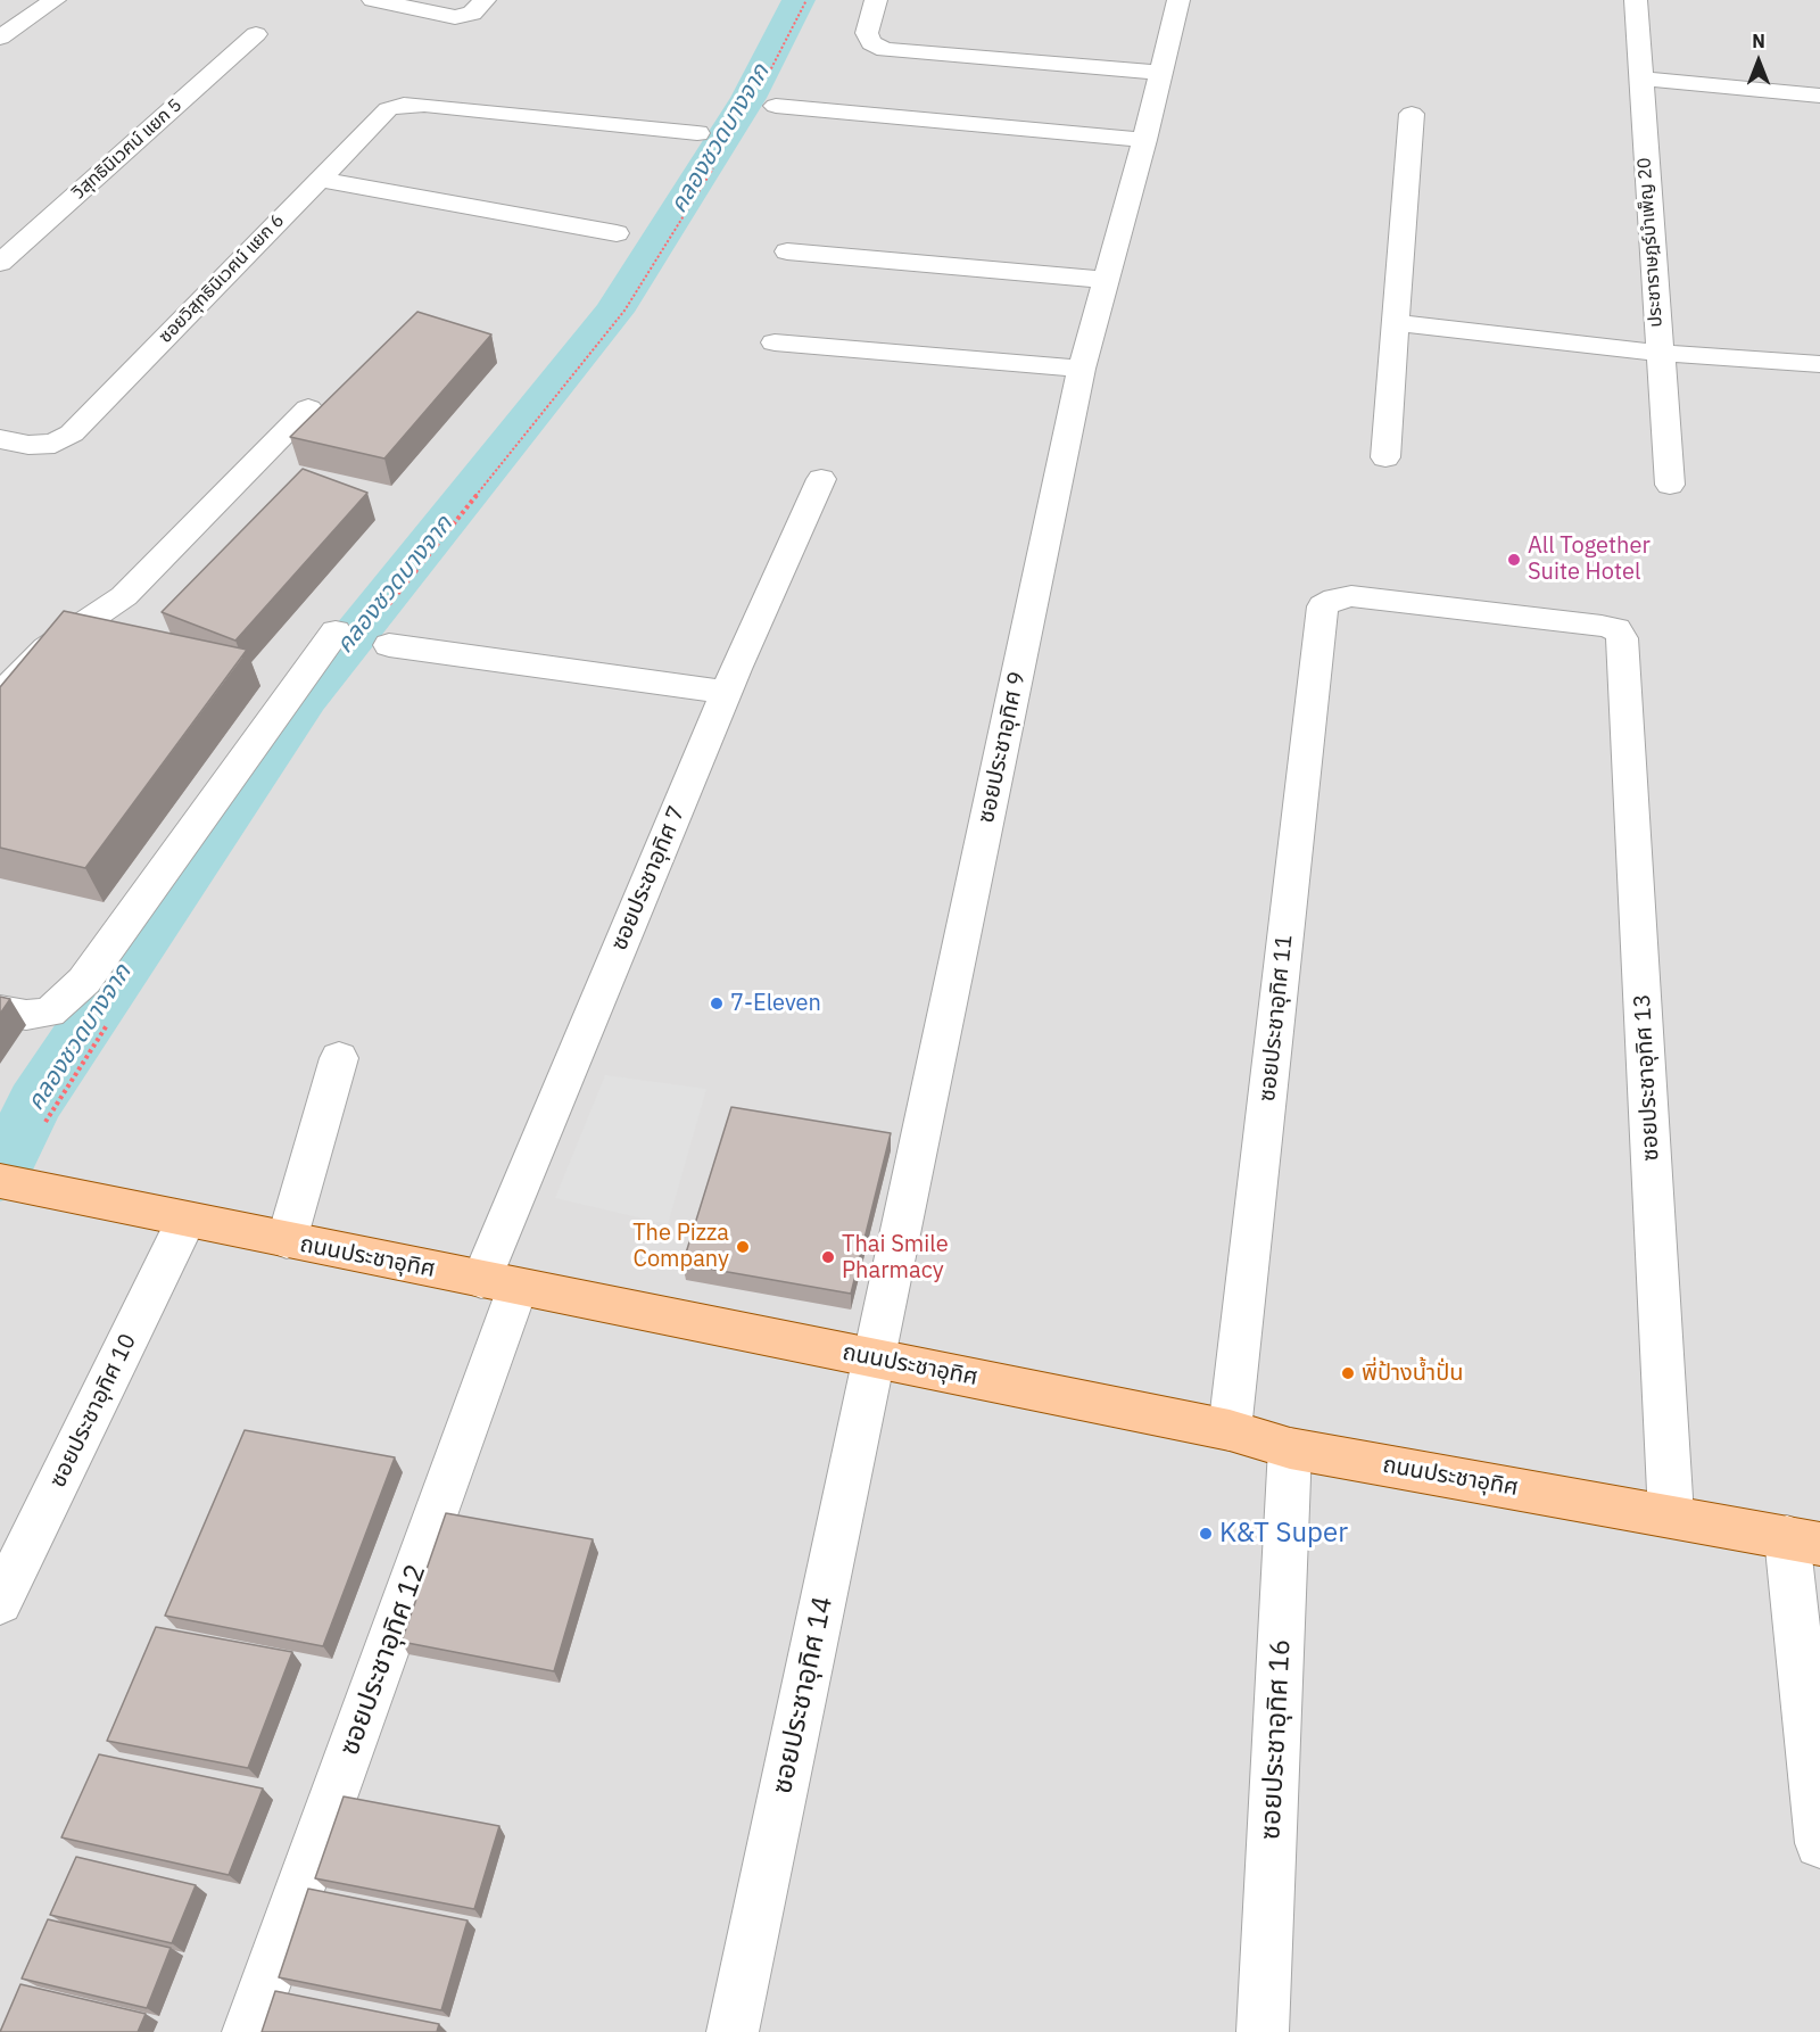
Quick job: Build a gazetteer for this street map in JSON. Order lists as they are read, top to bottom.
{
  "streets": {
    "main road": ["ถนนประชาอุทิศ"],
    "street": [
      "วิสุทธินิเวศน์ แยก 5",
      "ประชาราษฎร์บำเพ็ญ 20",
      "ซอยวิสุทธินิเวศน์ แยก 6",
      "ซอยประชาอุทิศ 9",
      "ซอยประชาอุทิศ 7",
      "ซอยประชาอุทิศ 11",
      "ซอยประชาอุทิศ 13",
      "ซอยประชาอุทิศ 10",
      "ซอยประชาอุทิศ 12",
      "ซอยประชาอุทิศ 14",
      "ซอยประชาอุทิศ 16"
    ]
  },
  "crossings": [
    ["ซอยประชาอุทิศ 9", "ถนนประชาอุทิศ"],
    ["ซอยประชาอุทิศ 9", "ซอยประชาอุทิศ 14"],
    ["ซอยประชาอุทิศ 7", "ถนนประชาอุทิศ"],
    ["ซอยประชาอุทิศ 7", "ซอยประชาอุทิศ 12"],
    ["ซอยประชาอุทิศ 11", "ซอยประชาอุทิศ 13"],
    ["ซอยประชาอุทิศ 11", "ถนนประชาอุทิศ"],
    ["ซอยประชาอุทิศ 13", "ถนนประชาอุทิศ"],
    ["ถนนประชาอุทิศ", "ซอยประชาอุทิศ 10"],
    ["ถนนประชาอุทิศ", "ซอยประชาอุทิศ 12"],
    ["ถนนประชาอุทิศ", "ซอยประชาอุทิศ 14"],
    ["ถนนประชาอุทิศ", "ซอยประชาอุทิศ 16"]
  ],
  "water": ["คลองชวดบางจาก"],
  "places": [
    "All Together Suite Hotel",
    "7-Eleven",
    "The Pizza Company",
    "Thai Smile Pharmacy",
    "พี่ป้างน้ำปั่น",
    "K&T Super"
  ],
  "north": "top"
}
